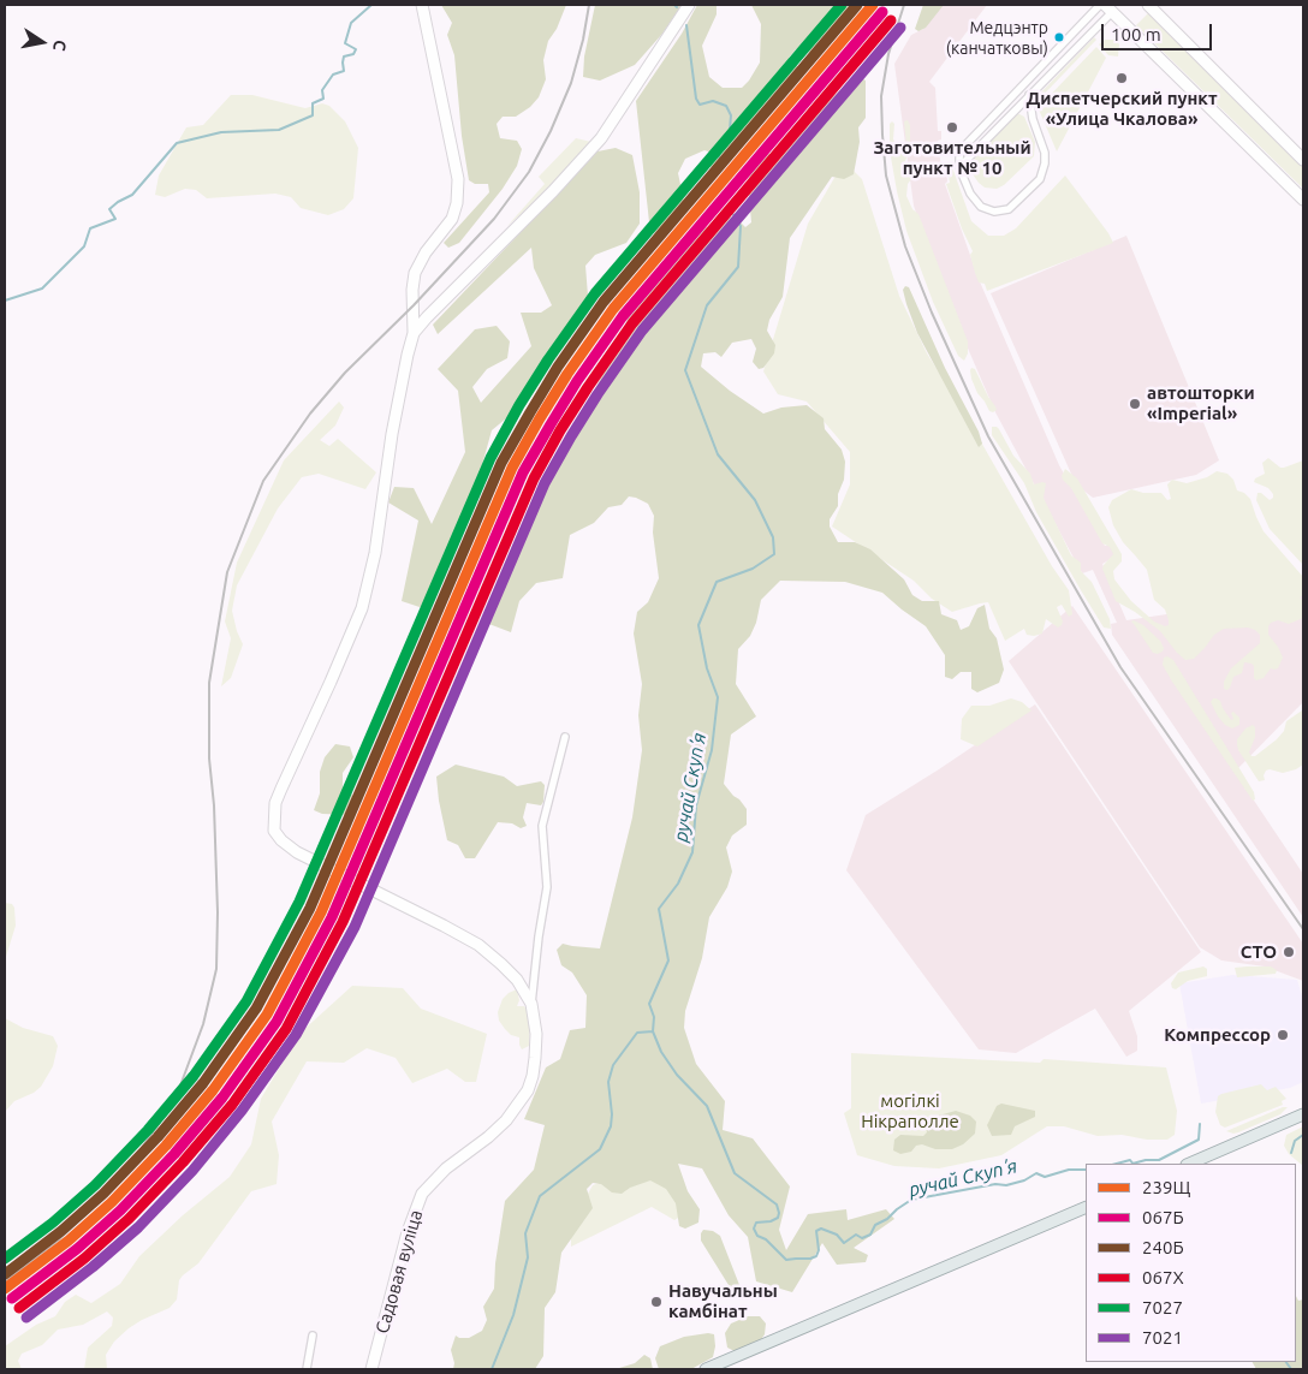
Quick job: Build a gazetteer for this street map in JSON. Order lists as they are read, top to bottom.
{
  "streets": {
    "street": ["Садовая вуліца"]
  },
  "water": ["ручай Скупʼя"],
  "parks": ["могілкі Нікраполле"],
  "places": [
    "Медцэнтр (канчатковы)",
    "Диспетчерский пункт «Улица Чкалова»",
    "Заготовительный пункт № 10",
    "автошторки «Imperial»",
    "СТО",
    "Компрессор",
    "Навучальны камбінат"
  ],
  "lines": [
    "transit line 239Щ",
    "transit line 240Б",
    "transit line 7027",
    "transit line 067Б",
    "transit line 067Х",
    "transit line 7021"
  ],
  "legend": [
    "239Щ",
    "067Б",
    "240Б",
    "067Х",
    "7027",
    "7021"
  ],
  "scale_bar": "100 m",
  "north": "right"
}
